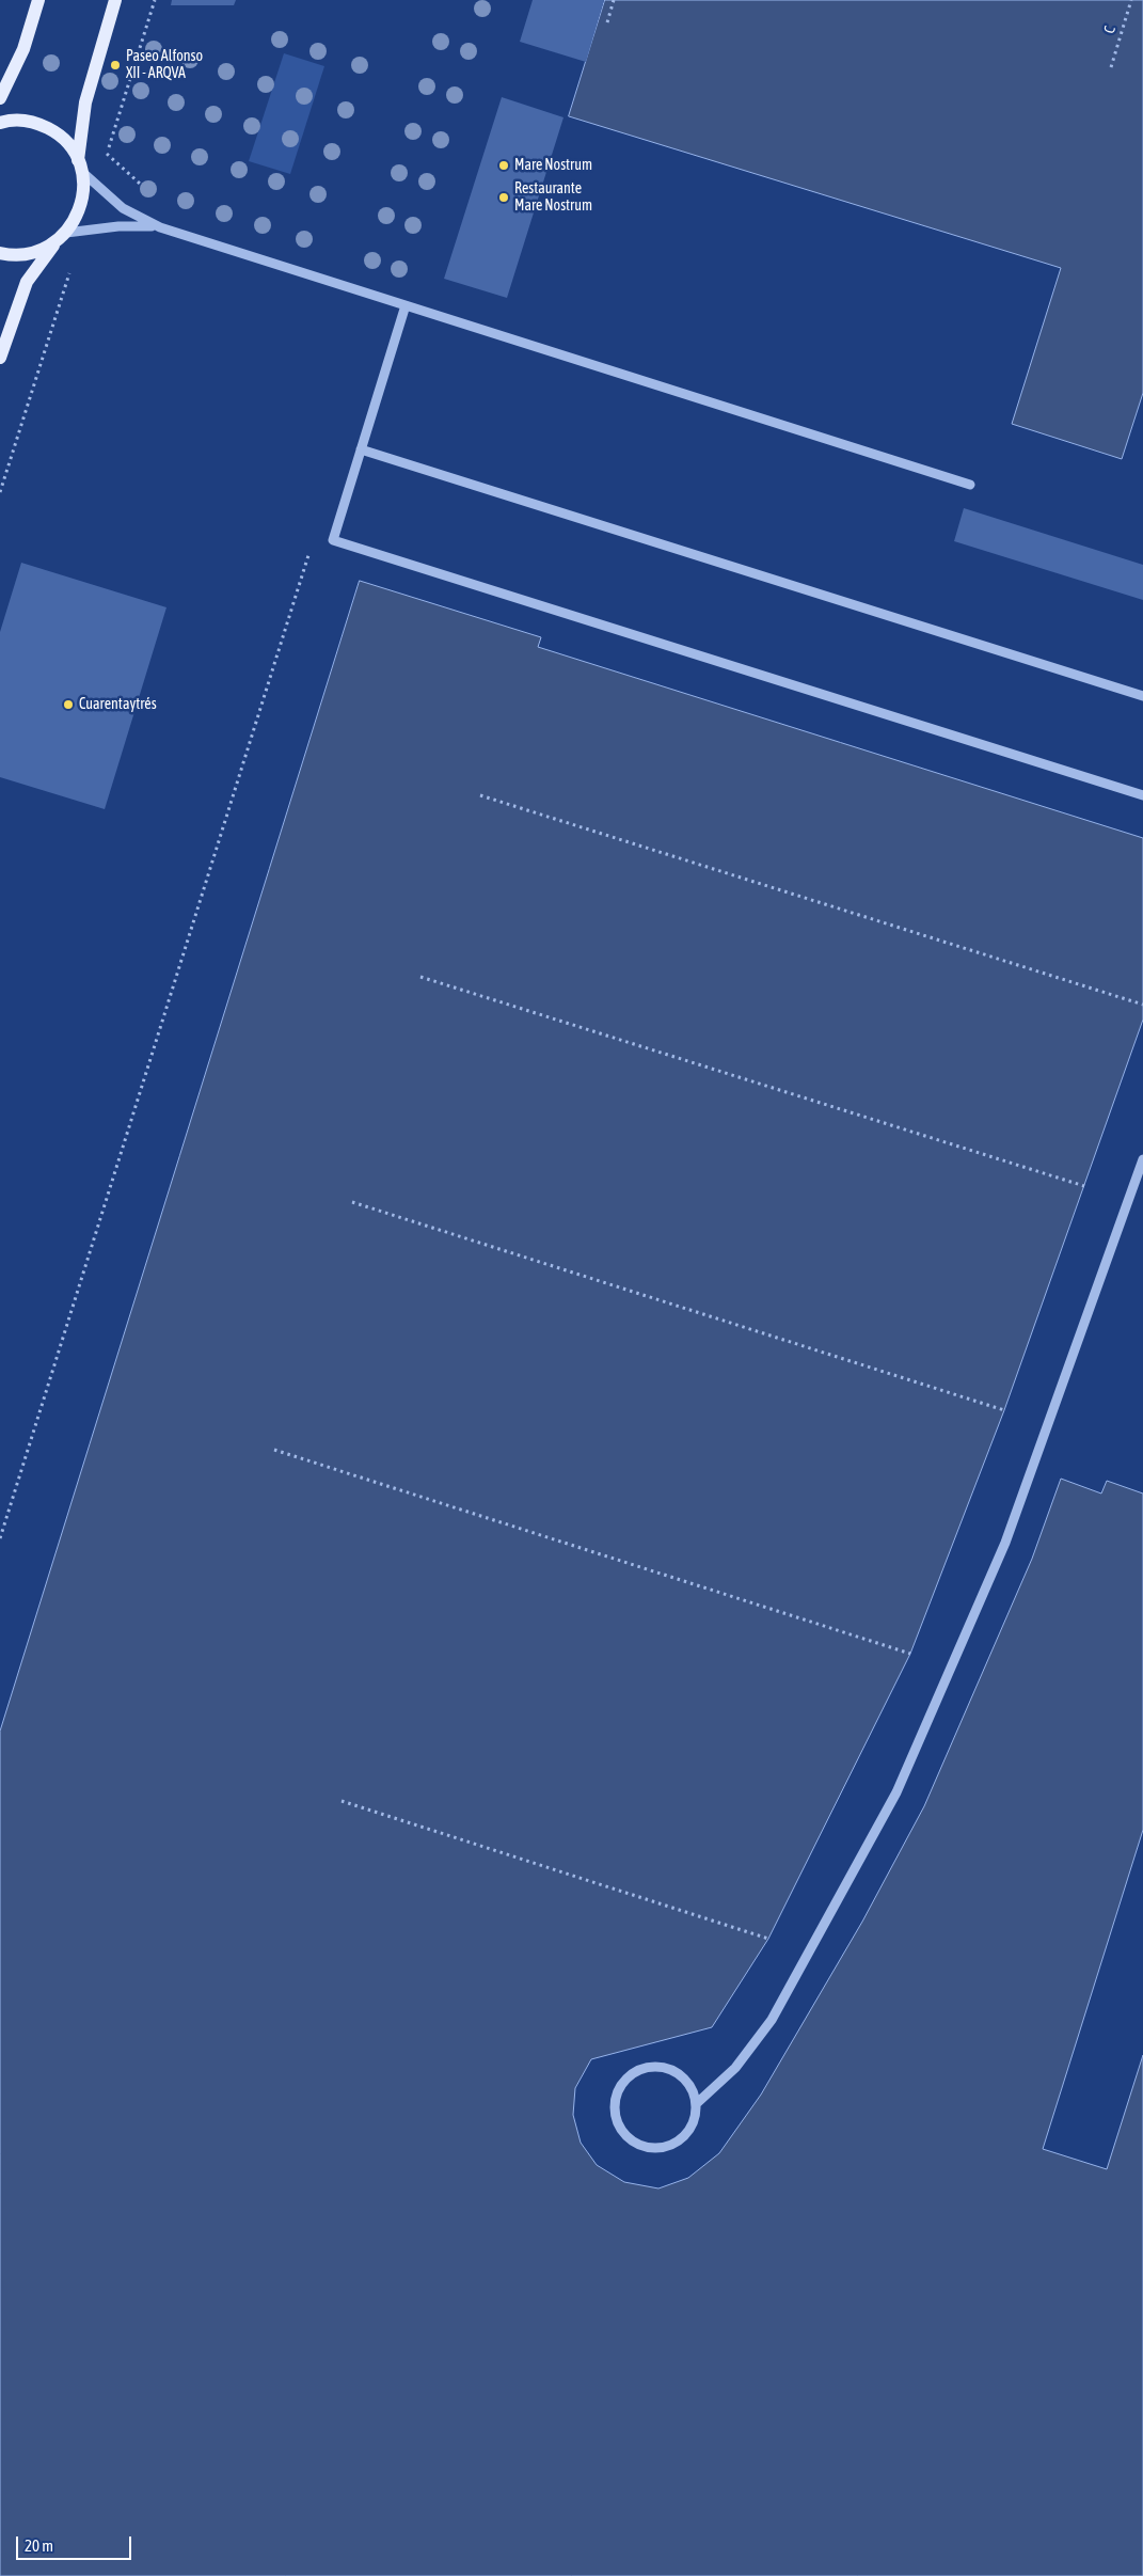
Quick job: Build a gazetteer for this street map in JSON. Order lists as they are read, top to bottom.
{
  "streets": {
    "path": ["C"]
  },
  "places": [
    "Paseo Alfonso XII - ARQVA",
    "Mare Nostrum",
    "Restaurante Mare Nostrum",
    "Cuarentaytrés"
  ],
  "scale_bar": "20 m"
}
